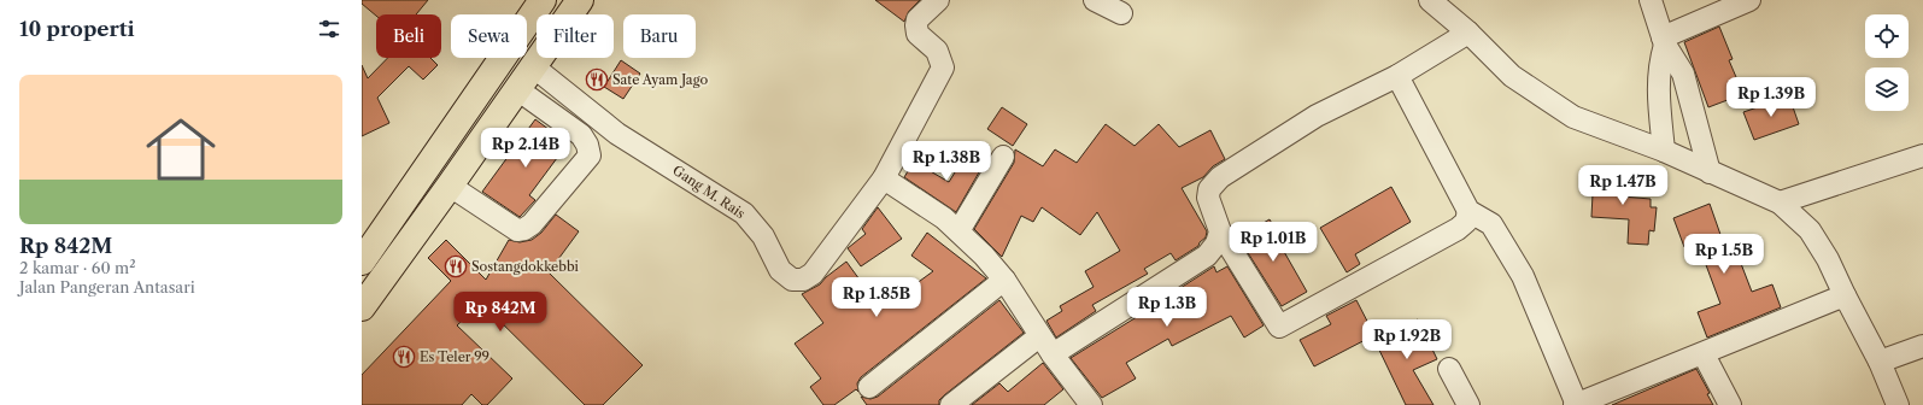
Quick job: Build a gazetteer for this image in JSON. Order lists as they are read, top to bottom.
{
  "streets": {
    "street": ["Gang M. Rais"]
  },
  "places": {
    "restaurant": ["Sate Ayam Jago", "Sostangdokkebbi", "Es Teler 99"]
  },
  "page": {
    "heading": "10 properti",
    "chip": [
      "Beli",
      "Sewa",
      "Filter",
      "Baru"
    ],
    "list": [
      {
        "name": "Rp 842M",
        "note": "2 kamar · 60 m² · Jalan Pangeran Antasari"
      }
    ],
    "price": [
      "Rp 1.39B",
      "Rp 2.14B",
      "Rp 1.38B",
      "Rp 1.47B",
      "Rp 1.01B",
      "Rp 1.5B",
      "Rp 1.85B",
      "Rp 1.3B",
      "Rp 842M",
      "Rp 1.92B"
    ]
  }
}
